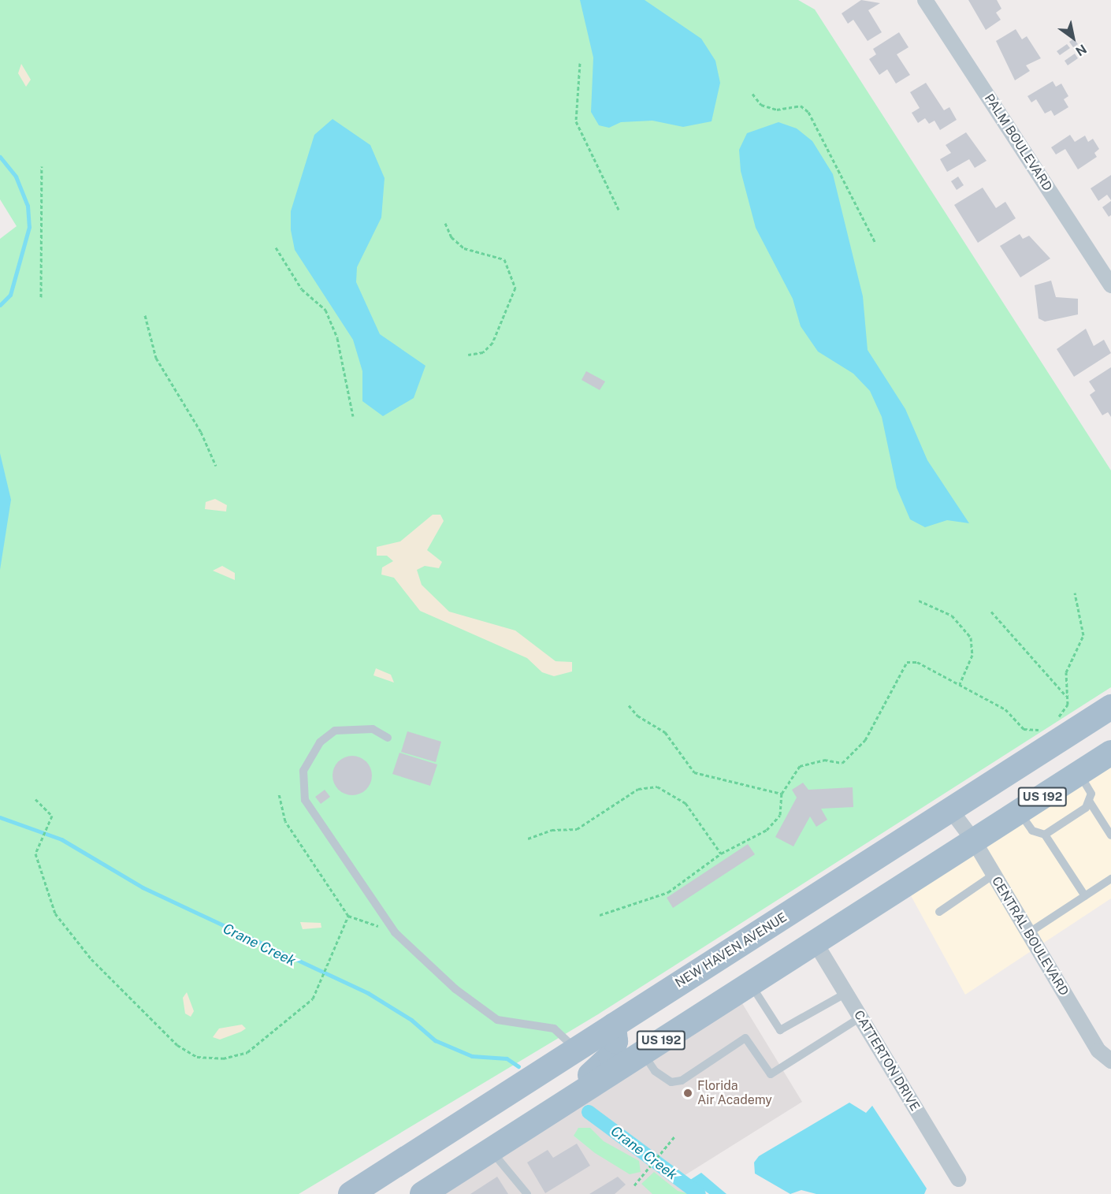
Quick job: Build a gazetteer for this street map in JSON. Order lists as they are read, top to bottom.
{
  "streets": {
    "main road": ["US 192", "NEW HAVEN AVENUE"],
    "street": ["PALM BOULEVARD", "CENTRAL BOULEVARD", "CATTERTON DRIVE"]
  },
  "crossings": [
    ["US 192", "CENTRAL BOULEVARD"],
    ["US 192", "CATTERTON DRIVE"],
    ["CENTRAL BOULEVARD", "NEW HAVEN AVENUE"]
  ],
  "water": ["Crane Creek"],
  "places": ["Florida Air Academy"],
  "north": "bottom right"
}
